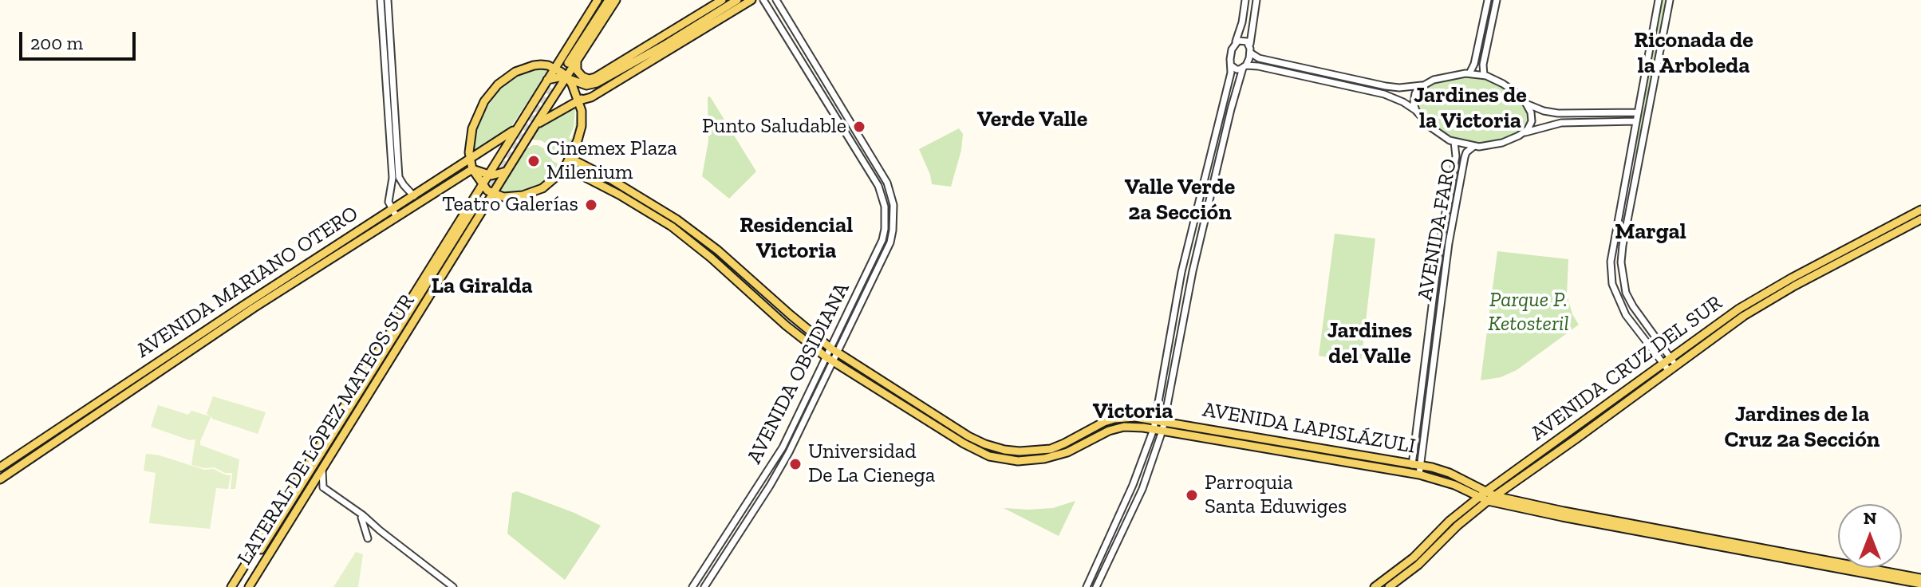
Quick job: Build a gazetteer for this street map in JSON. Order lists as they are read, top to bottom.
{
  "streets": {
    "main road": [
      "AVENIDA MARIANO OTERO",
      "AVENIDA CRUZ DEL SUR",
      "AVENIDA LAPISLÁZULI",
      "LATERAL DE LÓPEZ MATEOS SUR"
    ],
    "street": ["AVENIDA FARO", "AVENIDA OBSIDIANA"]
  },
  "crossings": [
    ["AVENIDA FARO", "AVENIDA LAPISLÁZULI"],
    ["AVENIDA MARIANO OTERO", "LATERAL DE LÓPEZ MATEOS SUR"],
    ["AVENIDA CRUZ DEL SUR", "AVENIDA LAPISLÁZULI"],
    ["AVENIDA OBSIDIANA", "AVENIDA LAPISLÁZULI"]
  ],
  "districts": [
    "Riconada de la Arboleda",
    "Jardines de la Victoria",
    "Verde Valle",
    "Valle Verde 2a Sección",
    "Residencial Victoria",
    "Margal",
    "La Giralda",
    "Jardines del Valle",
    "Victoria",
    "Jardines de la Cruz 2a Sección"
  ],
  "parks": ["Parque P. Ketosteril"],
  "places": [
    "Punto Saludable",
    "Cinemex Plaza Milenium",
    "Teatro Galerías",
    "Universidad De La Cienega",
    "Parroquia Santa Eduwiges"
  ],
  "scale_bar": "200 m",
  "north": "top"
}
